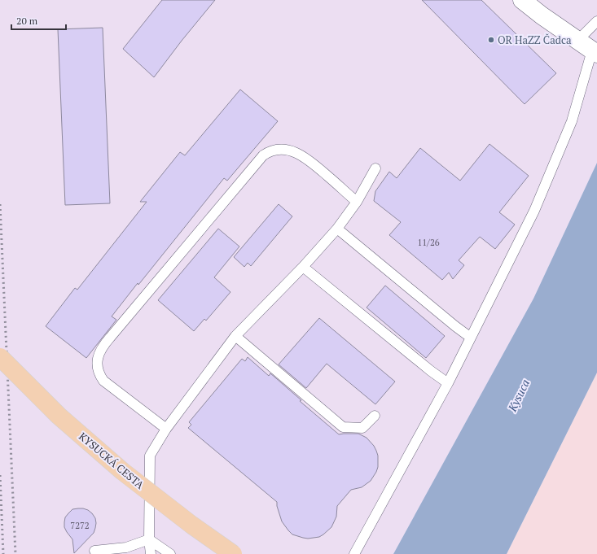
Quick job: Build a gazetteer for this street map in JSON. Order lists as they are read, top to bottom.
{
  "streets": {
    "main road": ["KYSUCKÁ CESTA"]
  },
  "water": ["Kysuca"],
  "places": ["OR HaZZ Čadca"],
  "house_numbers": ["11/26", "7272"],
  "scale_bar": "20 m"
}
